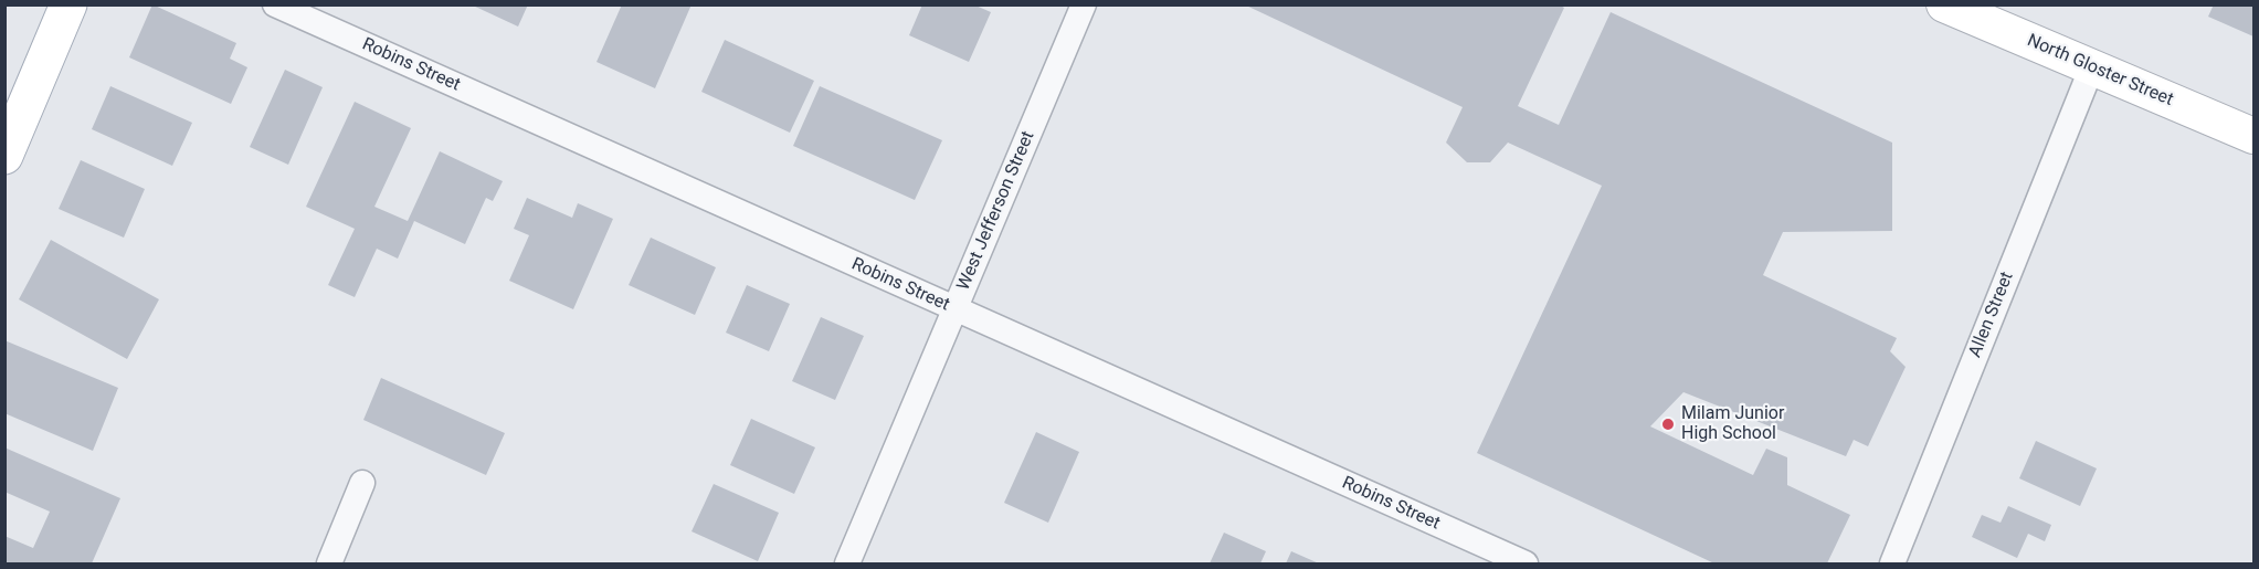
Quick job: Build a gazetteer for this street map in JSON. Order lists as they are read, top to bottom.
{
  "streets": {
    "main road": ["North Gloster Street"],
    "street": ["Robins Street", "West Jefferson Street", "Allen Street"]
  },
  "crossings": [
    ["Robins Street", "West Jefferson Street"],
    ["North Gloster Street", "Allen Street"]
  ],
  "places": ["Milam Junior High School"]
}
